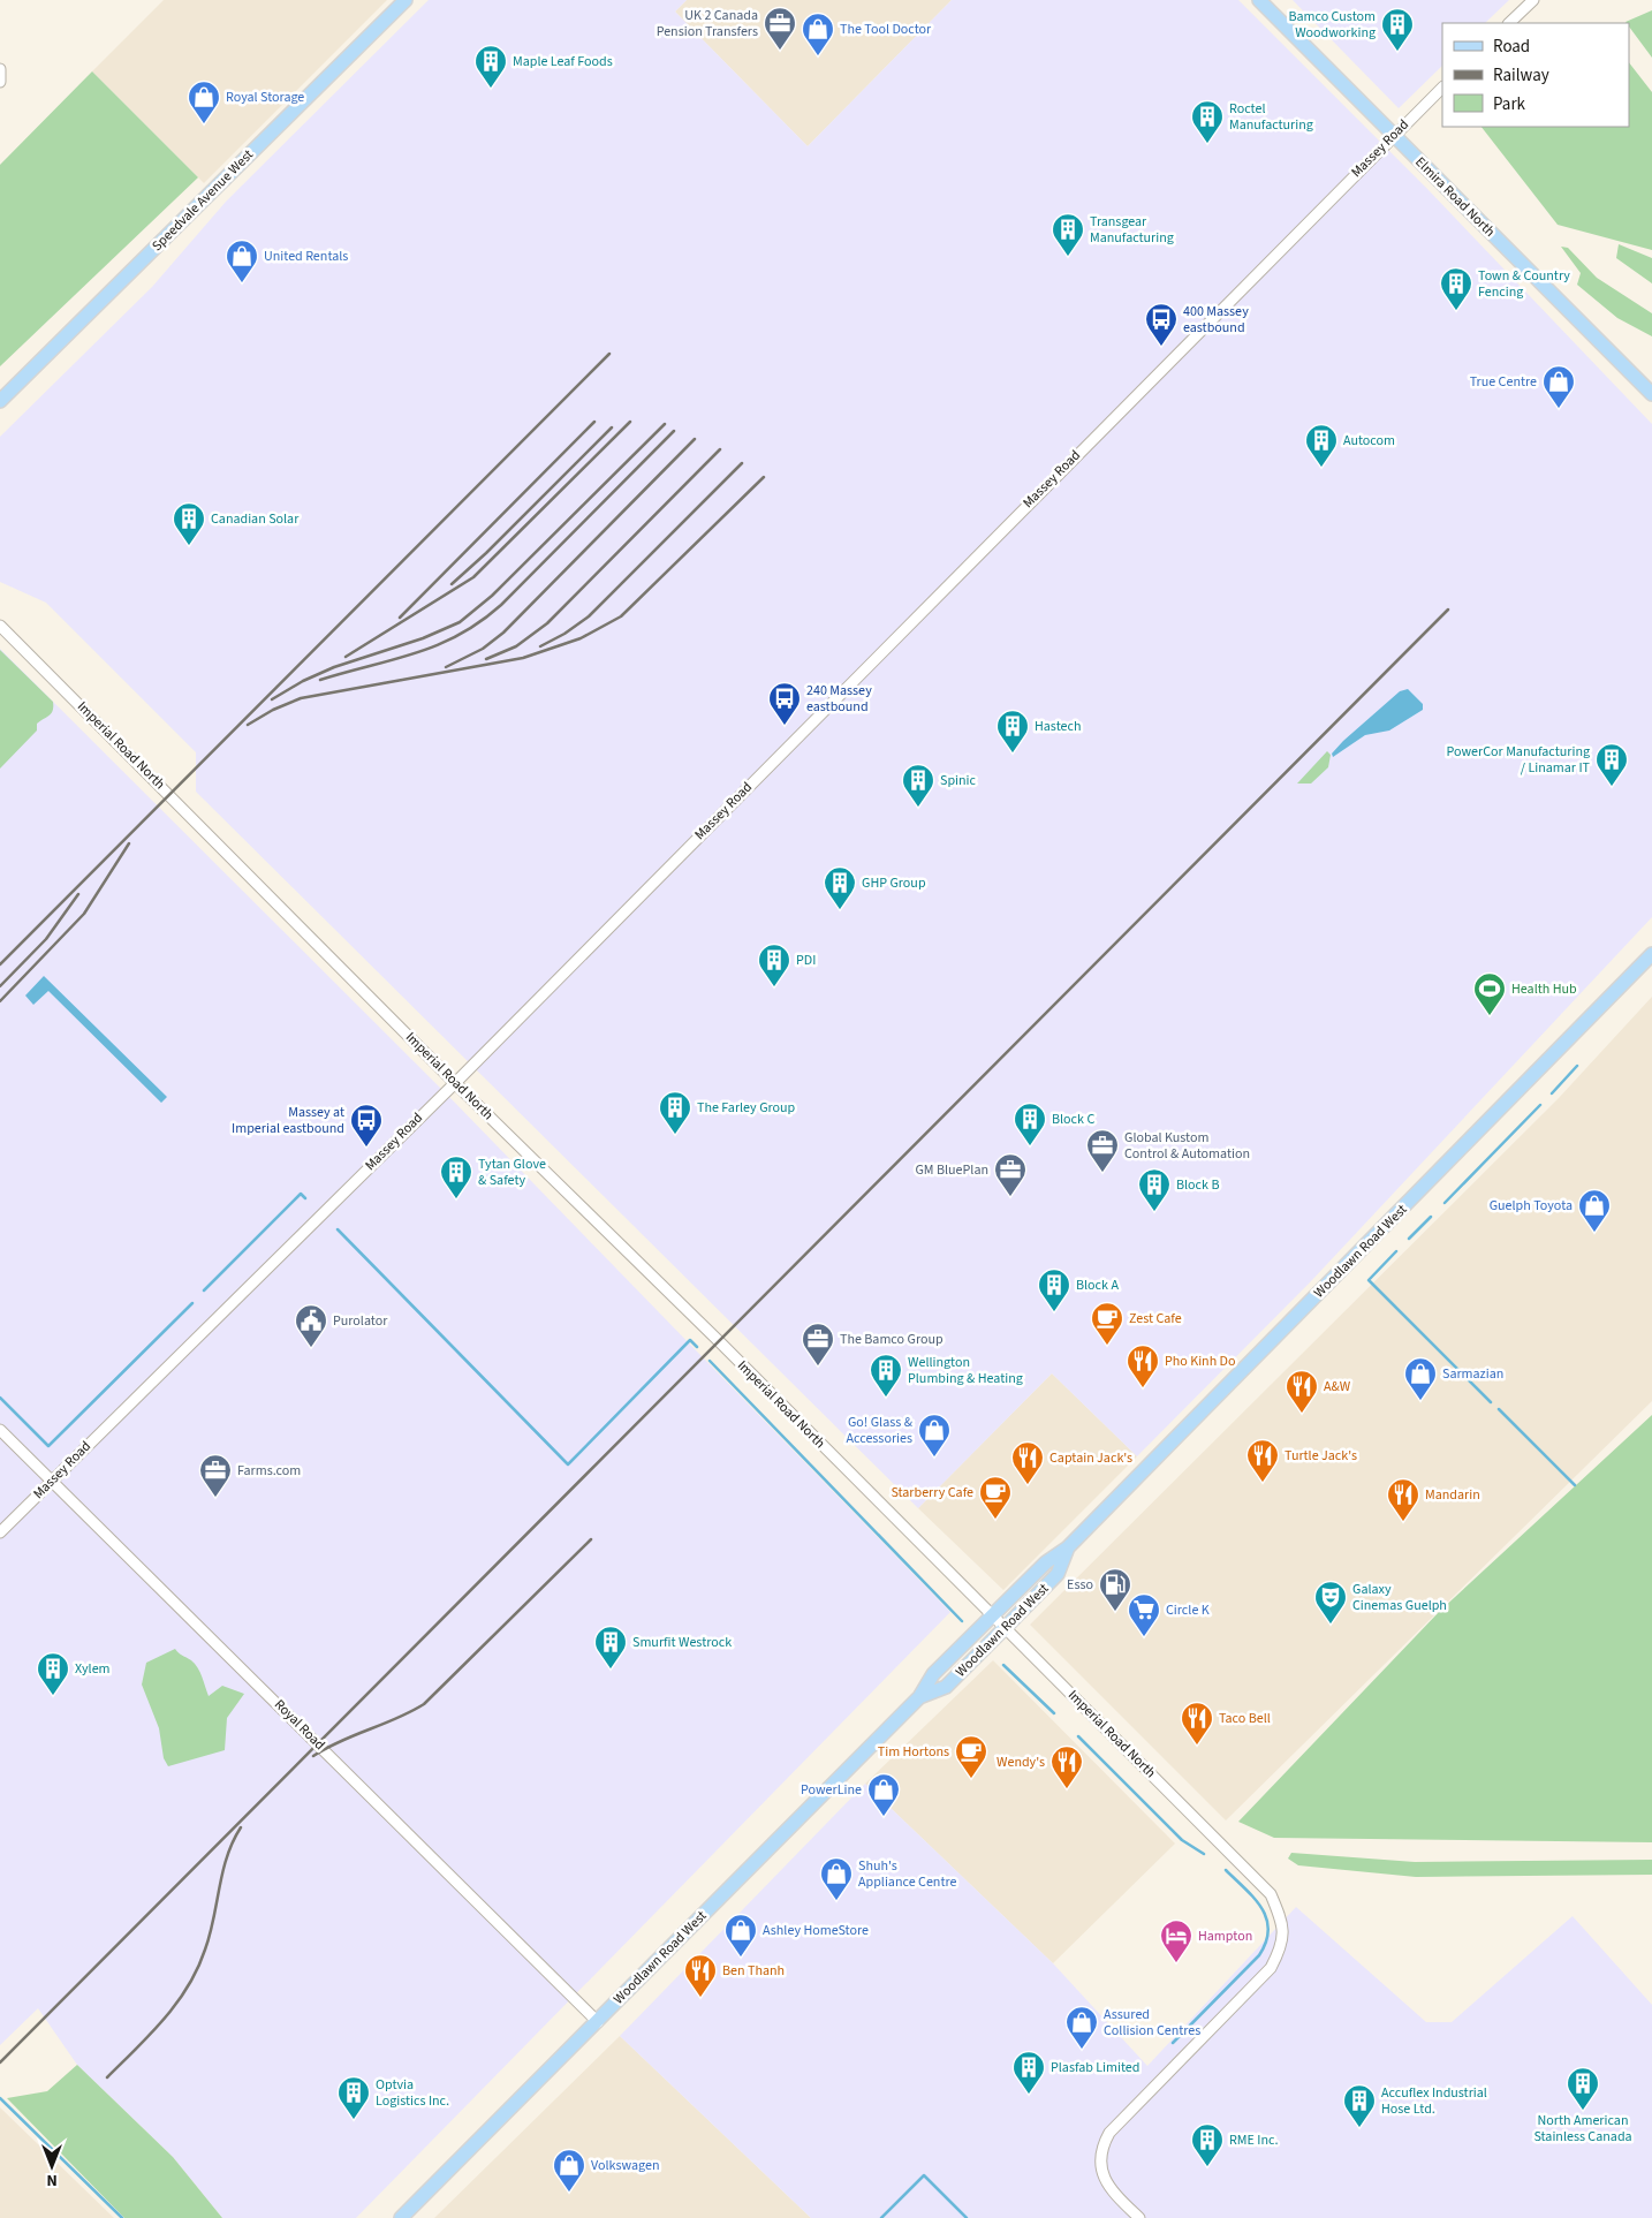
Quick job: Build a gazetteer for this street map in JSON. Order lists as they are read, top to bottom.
{
  "streets": {
    "main road": ["Elmira Road North", "Speedvale Avenue West", "Woodlawn Road West"],
    "street": ["Massey Road", "Imperial Road North", "Royal Road"]
  },
  "crossings": [
    ["Massey Road", "Elmira Road North"],
    ["Massey Road", "Imperial Road North"],
    ["Massey Road", "Royal Road"],
    ["Imperial Road North", "Woodlawn Road West"],
    ["Woodlawn Road West", "Royal Road"]
  ],
  "places": {
    "office": [
      "UK 2 Canada Pension Transfers",
      "Global Kustom Control & Automation",
      "GM BluePlan",
      "The Bamco Group",
      "Farms.com"
    ],
    "building": [
      "Bamco Custom Woodworking",
      "Maple Leaf Foods",
      "Roctel Manufacturing",
      "Transgear Manufacturing",
      "Town & Country Fencing",
      "Autocom",
      "Canadian Solar",
      "Hastech",
      "PowerCor Manufacturing / Linamar IT",
      "Spinic",
      "GHP Group",
      "PDI",
      "The Farley Group",
      "Block C",
      "Tytan Glove & Safety",
      "Block B",
      "Block A",
      "Wellington Plumbing & Heating",
      "Smurfit Westrock",
      "Xylem",
      "Plasfab Limited",
      "North American Stainless Canada",
      "Optvia Logistics Inc.",
      "Accuflex Industrial Hose Ltd.",
      "RME Inc."
    ],
    "shop": [
      "The Tool Doctor",
      "Royal Storage",
      "United Rentals",
      "True Centre",
      "Guelph Toyota",
      "Sarmazian",
      "Go! Glass & Accessories",
      "PowerLine",
      "Shuh's Appliance Centre",
      "Ashley HomeStore",
      "Assured Collision Centres",
      "Volkswagen"
    ],
    "bus stop": ["400 Massey eastbound", "240 Massey eastbound", "Massey at Imperial eastbound"],
    "sports": ["Health Hub"],
    "cafe": ["Zest Cafe", "Starberry Cafe", "Tim Hortons"],
    "public building": ["Purolator"],
    "restaurant": [
      "Pho Kinh Do",
      "A&W",
      "Turtle Jack's",
      "Captain Jack's",
      "Mandarin",
      "Taco Bell",
      "Wendy's",
      "Ben Thanh"
    ],
    "fuel station": ["Esso"],
    "theatre": ["Galaxy Cinemas Guelph"],
    "supermarket": ["Circle K"],
    "hotel": ["Hampton"]
  },
  "legend": ["Road", "Railway", "Park"],
  "north": "bottom"
}
